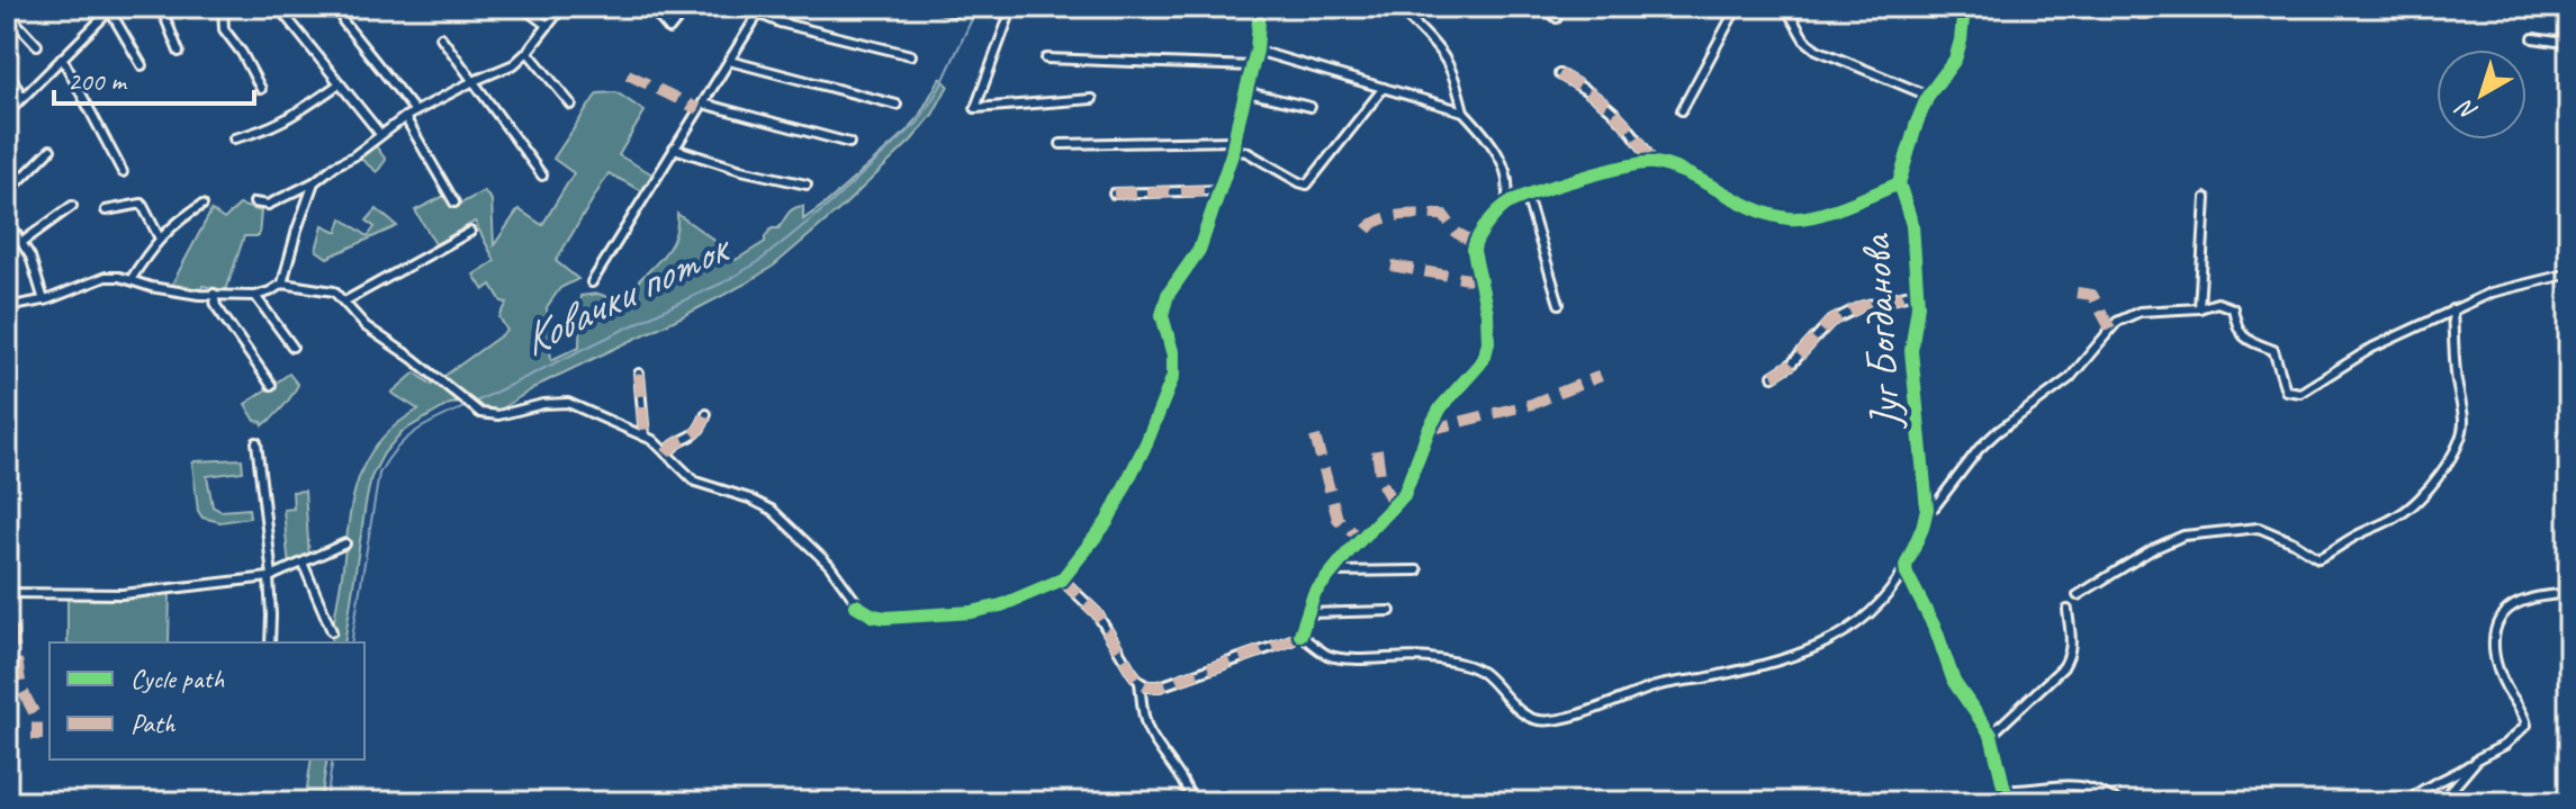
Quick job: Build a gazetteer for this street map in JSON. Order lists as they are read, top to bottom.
{
  "streets": {
    "street": ["Југ Богданова"]
  },
  "water": ["Ковачки поток"],
  "legend": ["Cycle path", "Path"],
  "scale_bar": "200 m",
  "north": "bottom left"
}
